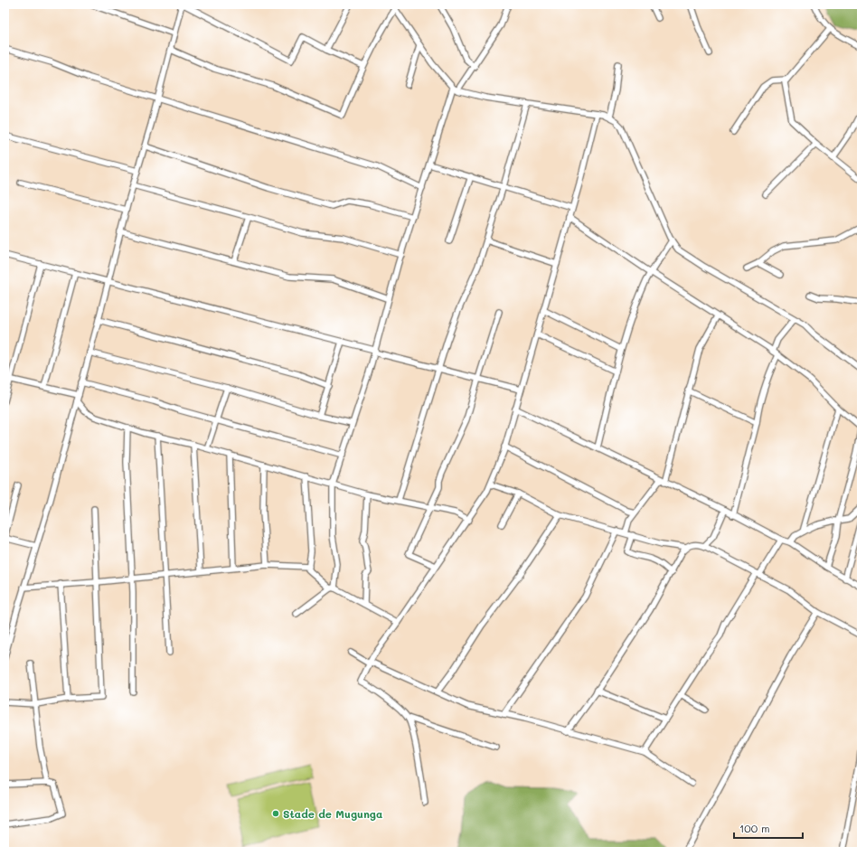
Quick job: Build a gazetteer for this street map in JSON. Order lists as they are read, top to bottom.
{
  "places": ["Stade de Mugunga"],
  "scale_bar": "100 m"
}
